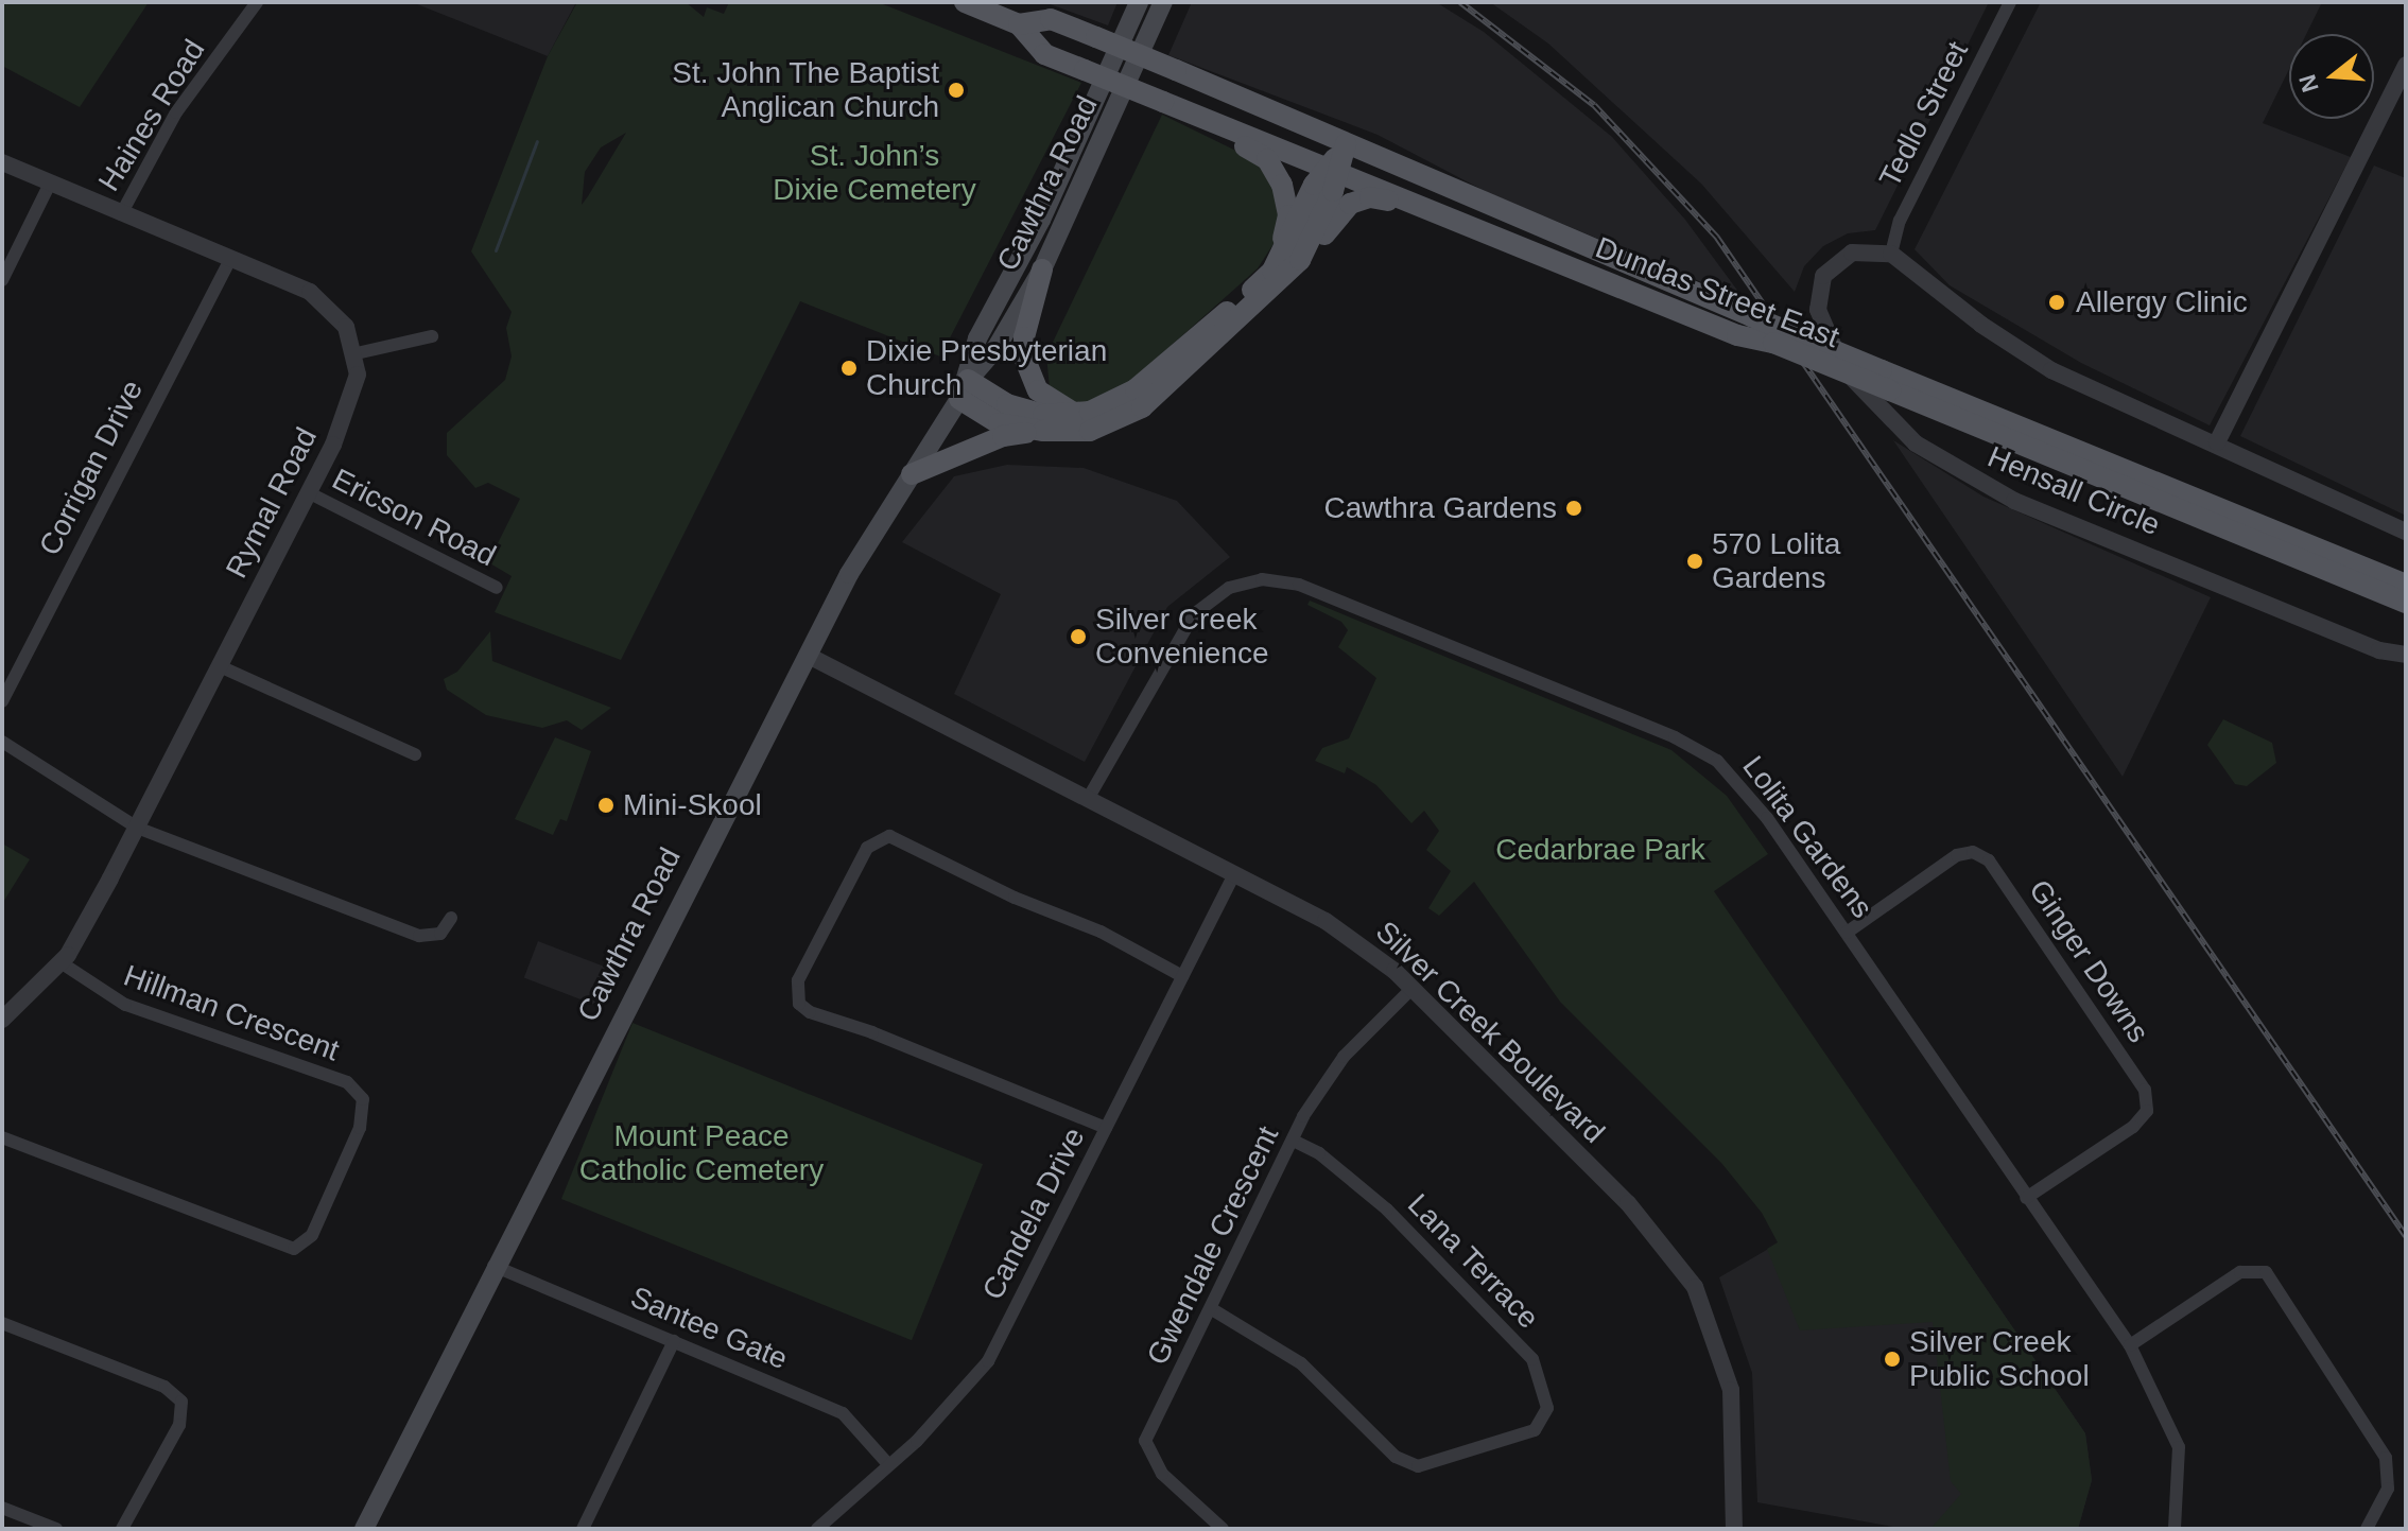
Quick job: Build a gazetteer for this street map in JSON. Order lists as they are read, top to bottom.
{
  "streets": {
    "main road": ["Cawthra Road", "Dundas Street East"],
    "street": [
      "Tedlo Street",
      "Haines Road",
      "Corrigan Drive",
      "Hensall Circle",
      "Rymal Road",
      "Ericson Road",
      "Lolita Gardens",
      "Ginger Downs",
      "Hillman Crescent",
      "Silver Creek Boulevard",
      "Candela Drive",
      "Gwendale Crescent",
      "Lana Terrace",
      "Santee Gate"
    ]
  },
  "crossings": [
    ["Tedlo Street", "Hensall Circle"],
    ["Cawthra Road", "Silver Creek Boulevard"],
    ["Cawthra Road", "Santee Gate"],
    ["Rymal Road", "Ericson Road"],
    ["Rymal Road", "Hillman Crescent"],
    ["Lolita Gardens", "Ginger Downs"],
    ["Lolita Gardens", "Silver Creek Boulevard"],
    ["Silver Creek Boulevard", "Candela Drive"],
    ["Silver Creek Boulevard", "Gwendale Crescent"],
    ["Candela Drive", "Santee Gate"],
    ["Gwendale Crescent", "Lana Terrace"]
  ],
  "parks": ["St. John’s Dixie Cemetery", "Cedarbrae Park", "Mount Peace Catholic Cemetery"],
  "places": [
    "St. John The Baptist Anglican Church",
    "Allergy Clinic",
    "Dixie Presbyterian Church",
    "Cawthra Gardens",
    "570 Lolita Gardens",
    "Silver Creek Convenience",
    "Mini-Skool",
    "Silver Creek Public School"
  ],
  "north": "left"
}
